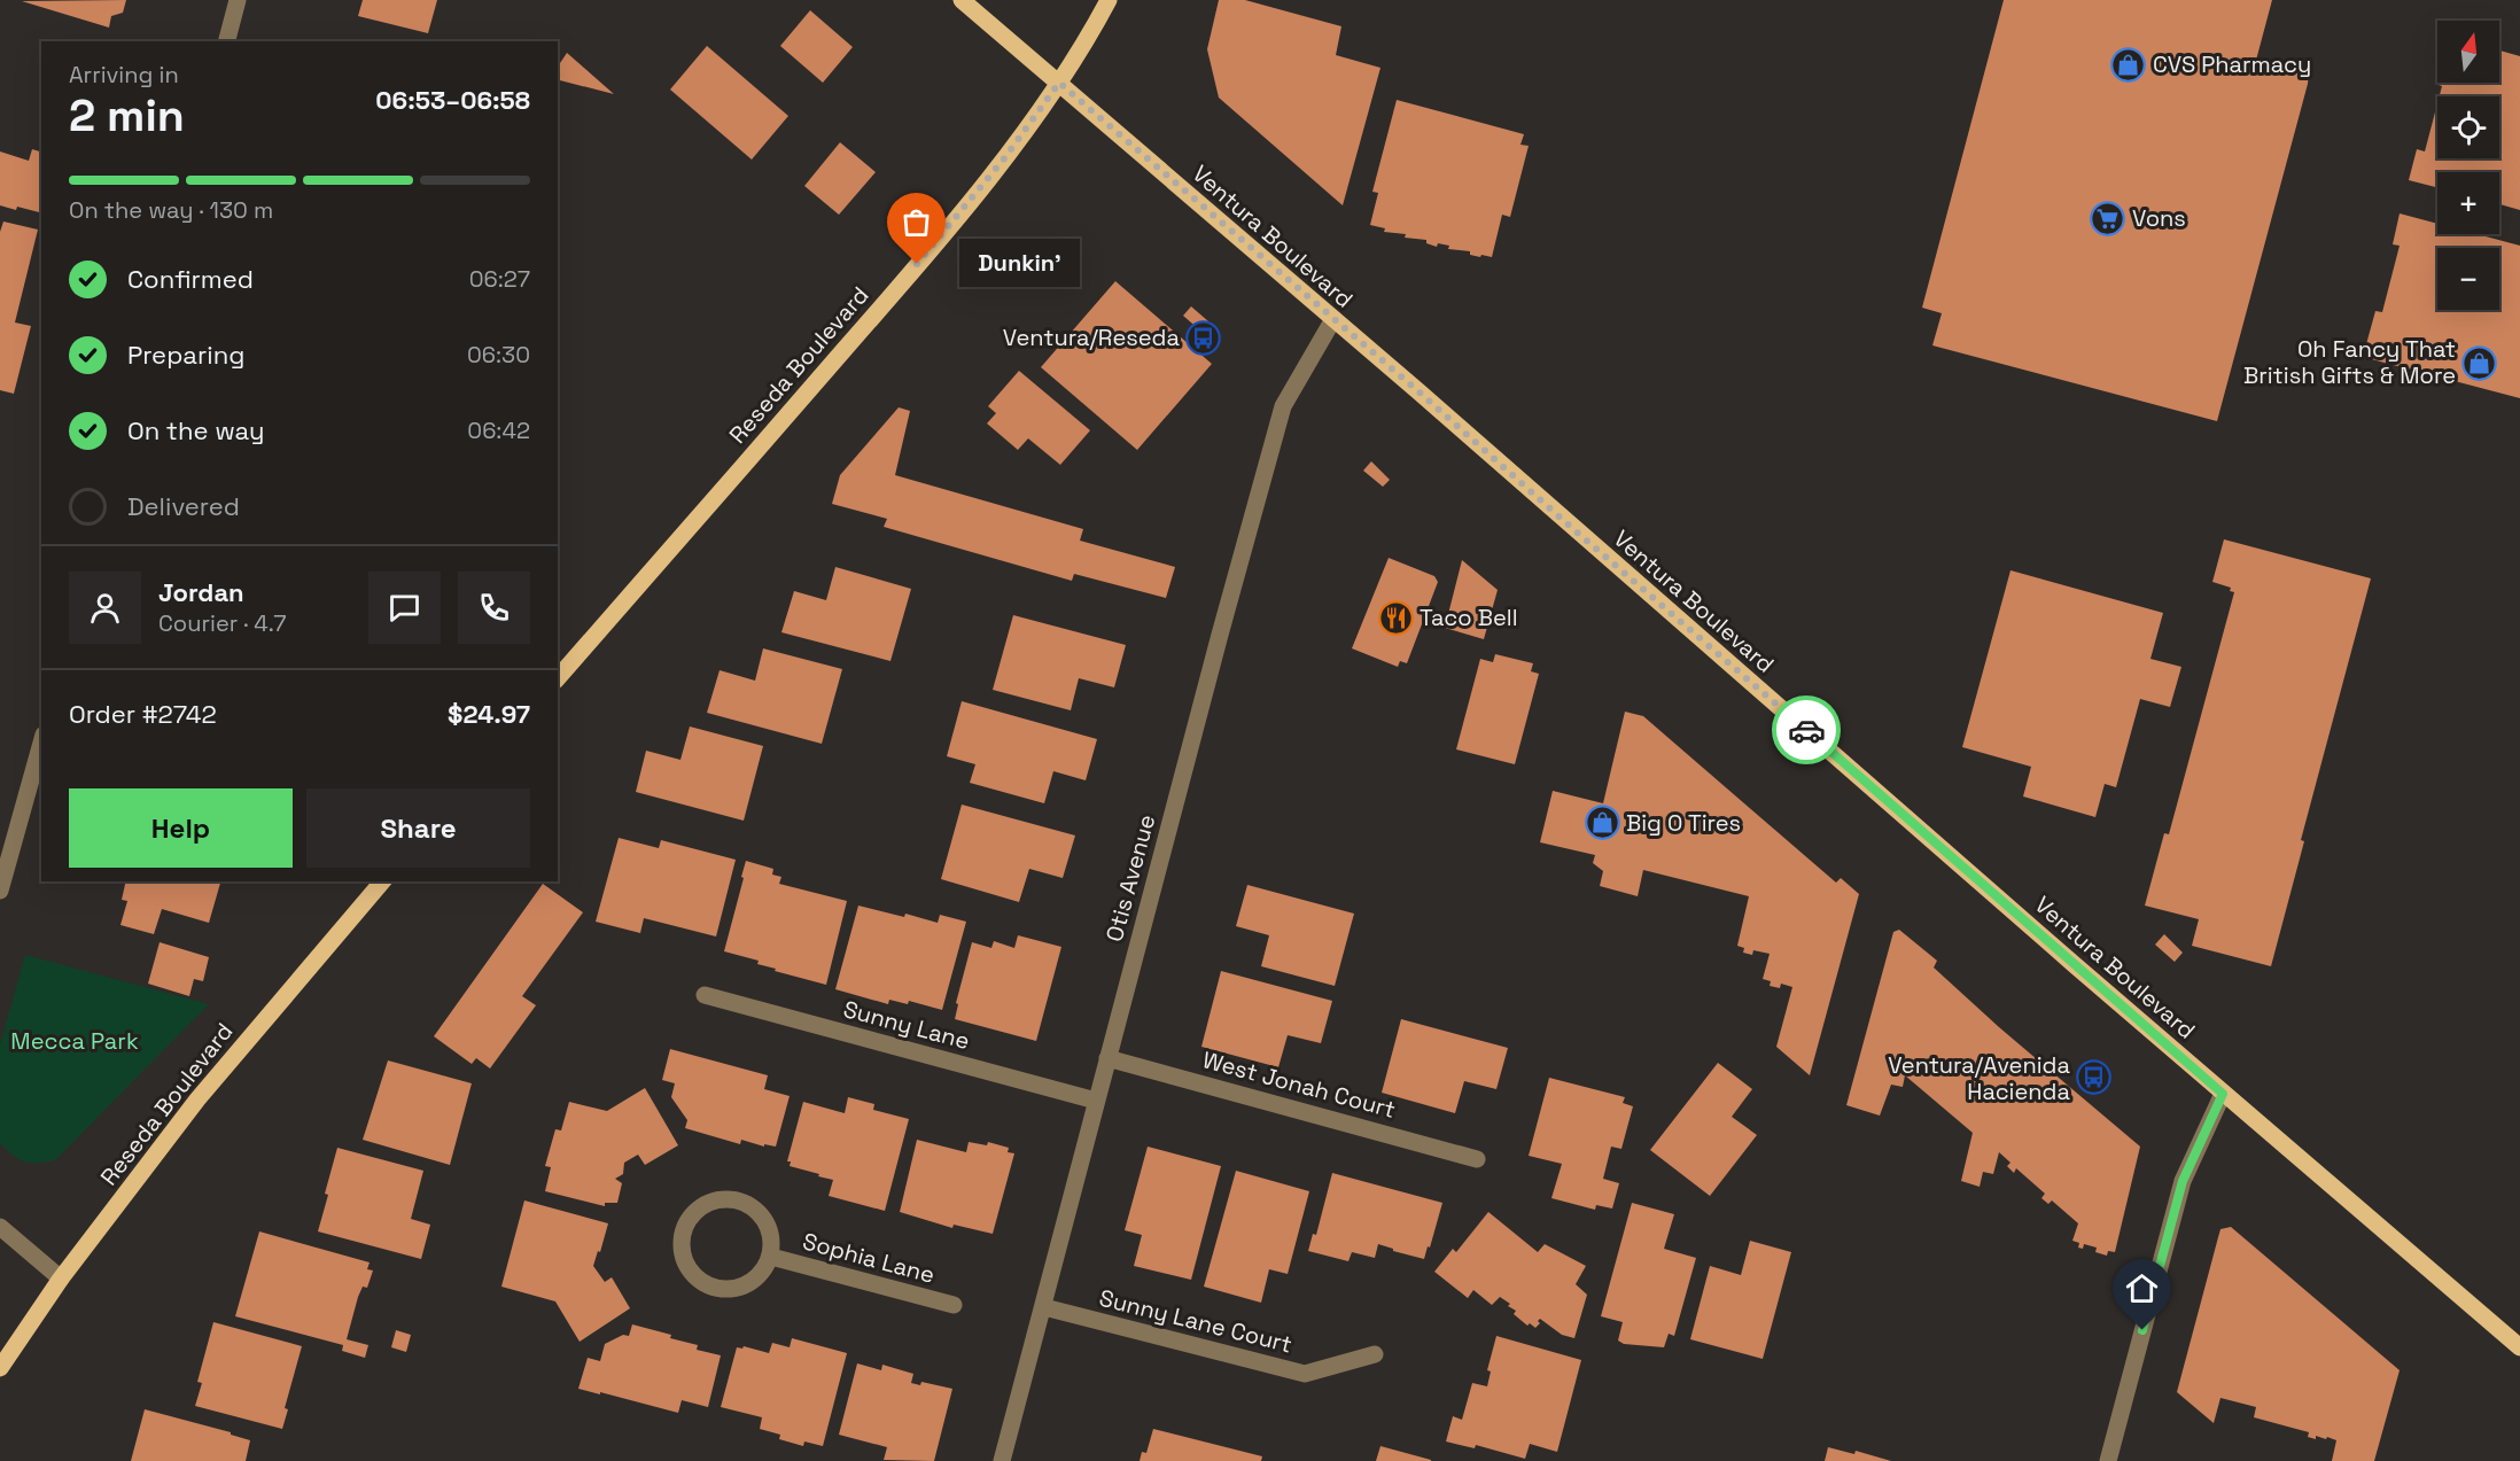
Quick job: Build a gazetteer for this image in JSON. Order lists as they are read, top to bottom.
{
  "streets": {
    "main road": ["Ventura Boulevard", "Reseda Boulevard"],
    "street": [
      "Otis Avenue",
      "Sunny Lane",
      "West Jonah Court",
      "Sophia Lane",
      "Sunny Lane Court"
    ]
  },
  "crossings": [
    ["Ventura Boulevard", "Reseda Boulevard"],
    ["Ventura Boulevard", "Otis Avenue"],
    ["Otis Avenue", "Sunny Lane"],
    ["Otis Avenue", "West Jonah Court"],
    ["Otis Avenue", "Sunny Lane Court"]
  ],
  "parks": ["Mecca Park"],
  "places": {
    "shop": ["CVS Pharmacy", "Oh Fancy That British Gifts & More", "Big O Tires"],
    "supermarket": ["Vons"],
    "other": ["Dunkin'"],
    "bus stop": ["Ventura/Reseda", "Ventura/Avenida Hacienda"],
    "restaurant": ["Taco Bell"]
  },
  "north": "top",
  "page": {
    "map_buttons": ["+", "−"],
    "heading": ["2 min", "Arriving in", "06:53–06:58"],
    "panel": [
      "Jordan",
      "Courier · 4.7",
      "Order #2742",
      "$24.97"
    ],
    "bar": "On the way · 130 m",
    "bubble": "Dunkin'",
    "list": [
      ["Confirmed", "06:27"],
      ["Preparing", "06:30"],
      ["On the way", "06:42"],
      "Delivered"
    ],
    "buttons": ["Help", "Share"]
  }
}
